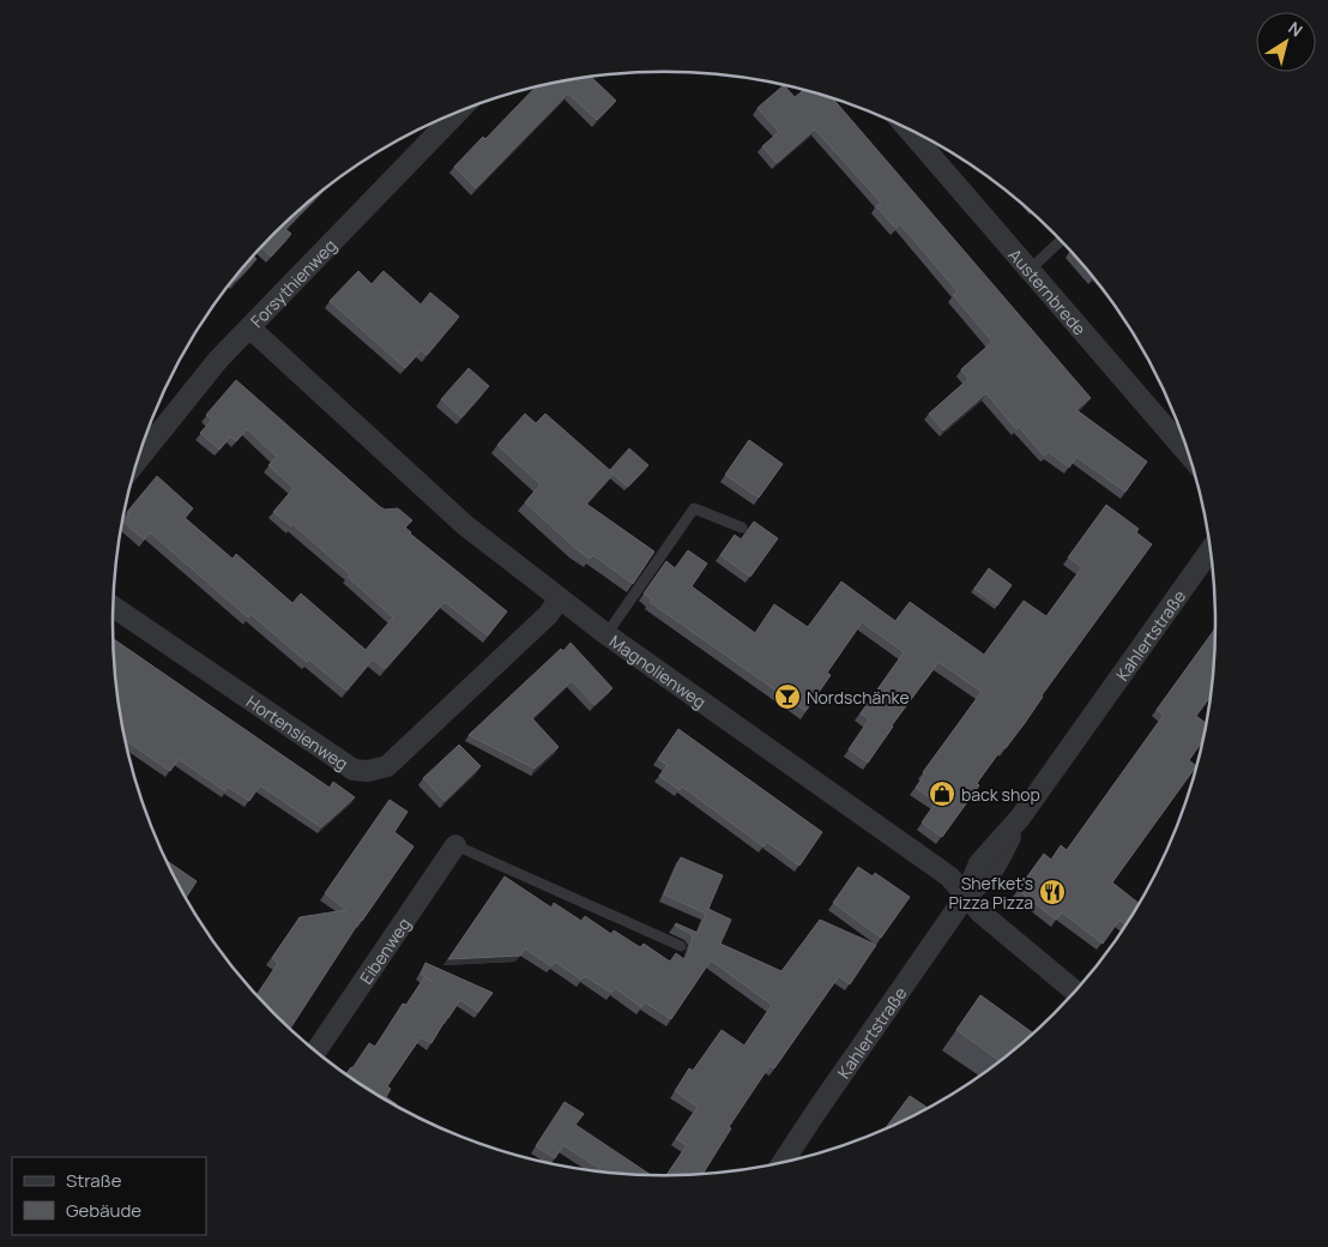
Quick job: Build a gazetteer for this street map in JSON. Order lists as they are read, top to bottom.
{
  "streets": {
    "street": [
      "Forsythienweg",
      "Austernbrede",
      "Kahlertstraße",
      "Magnolienweg",
      "Hortensienweg",
      "Eibenweg"
    ]
  },
  "crossings": [
    ["Forsythienweg", "Magnolienweg"],
    ["Kahlertstraße", "Magnolienweg"],
    ["Magnolienweg", "Hortensienweg"]
  ],
  "places": {
    "bar": ["Nordschänke"],
    "shop": ["back shop"],
    "restaurant": ["Shefket's Pizza Pizza"]
  },
  "legend": ["Straße", "Gebäude"],
  "north": "top right"
}
